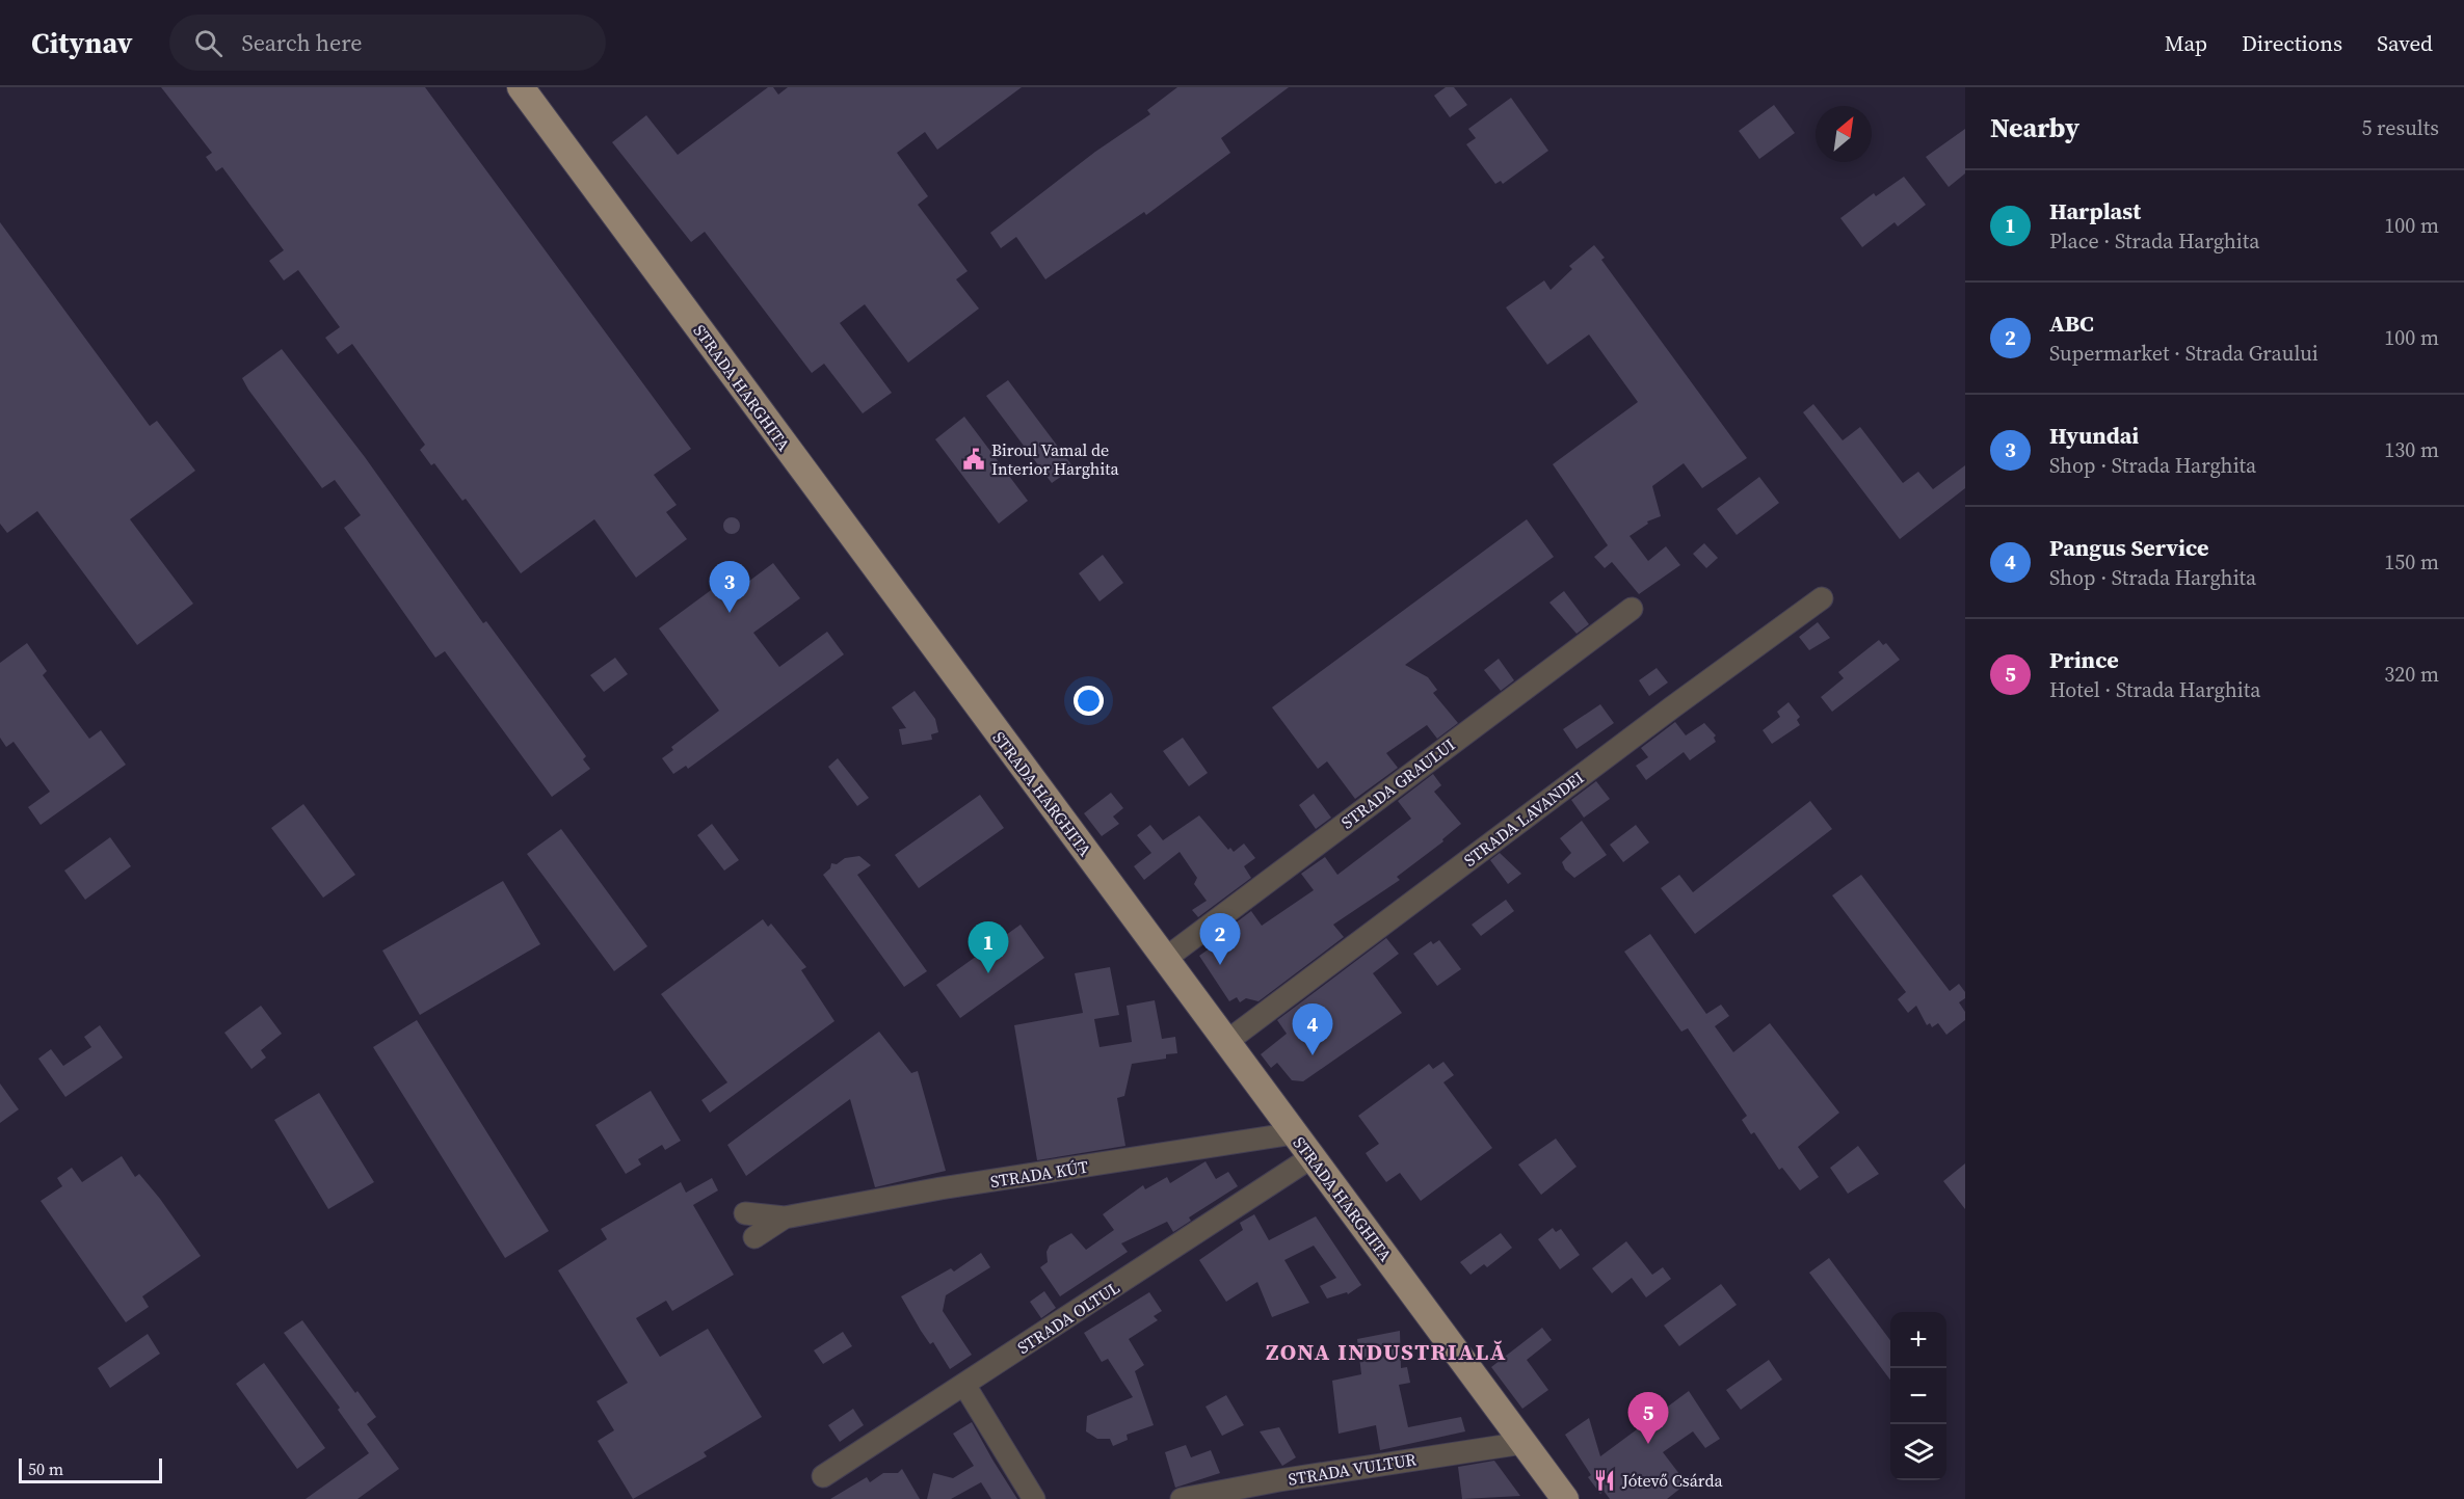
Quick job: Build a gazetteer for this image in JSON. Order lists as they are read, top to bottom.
{
  "streets": {
    "main road": ["STRADA HARGHITA"],
    "street": [
      "STRADA GRAULUI",
      "STRADA LAVANDEI",
      "STRADA KÚT",
      "STRADA OLTUL",
      "STRADA VULTUR"
    ]
  },
  "crossings": [
    ["STRADA HARGHITA", "STRADA GRAULUI"],
    ["STRADA HARGHITA", "STRADA LAVANDEI"],
    ["STRADA HARGHITA", "STRADA KÚT"],
    ["STRADA HARGHITA", "STRADA OLTUL"],
    ["STRADA HARGHITA", "STRADA VULTUR"]
  ],
  "districts": ["ZONA INDUSTRIALĂ"],
  "places": {
    "public building": ["Biroul Vamal de Interior Harghita"],
    "restaurant": ["Jótevő Csárda"]
  },
  "scale_bar": "50 m",
  "north": "top right",
  "page": {
    "header": "Citynav",
    "search": "Search here",
    "nav": ["Map", "Directions", "Saved"],
    "heading": ["Nearby", "5 results"],
    "list": [
      {
        "mark": "1",
        "name": "Harplast",
        "note": "Place · Strada Harghita",
        "value": "100 m"
      },
      {
        "mark": "2",
        "name": "ABC",
        "note": "Supermarket · Strada Graului",
        "value": "100 m"
      },
      {
        "mark": "3",
        "name": "Hyundai",
        "note": "Shop · Strada Harghita",
        "value": "130 m"
      },
      {
        "mark": "4",
        "name": "Pangus Service",
        "note": "Shop · Strada Harghita",
        "value": "150 m"
      },
      {
        "mark": "5",
        "name": "Prince",
        "note": "Hotel · Strada Harghita",
        "value": "320 m"
      }
    ],
    "pins": [
      "3",
      "2",
      "1",
      "4",
      "5"
    ],
    "map_buttons": ["+", "−"],
    "scale": "50 m"
  }
}
